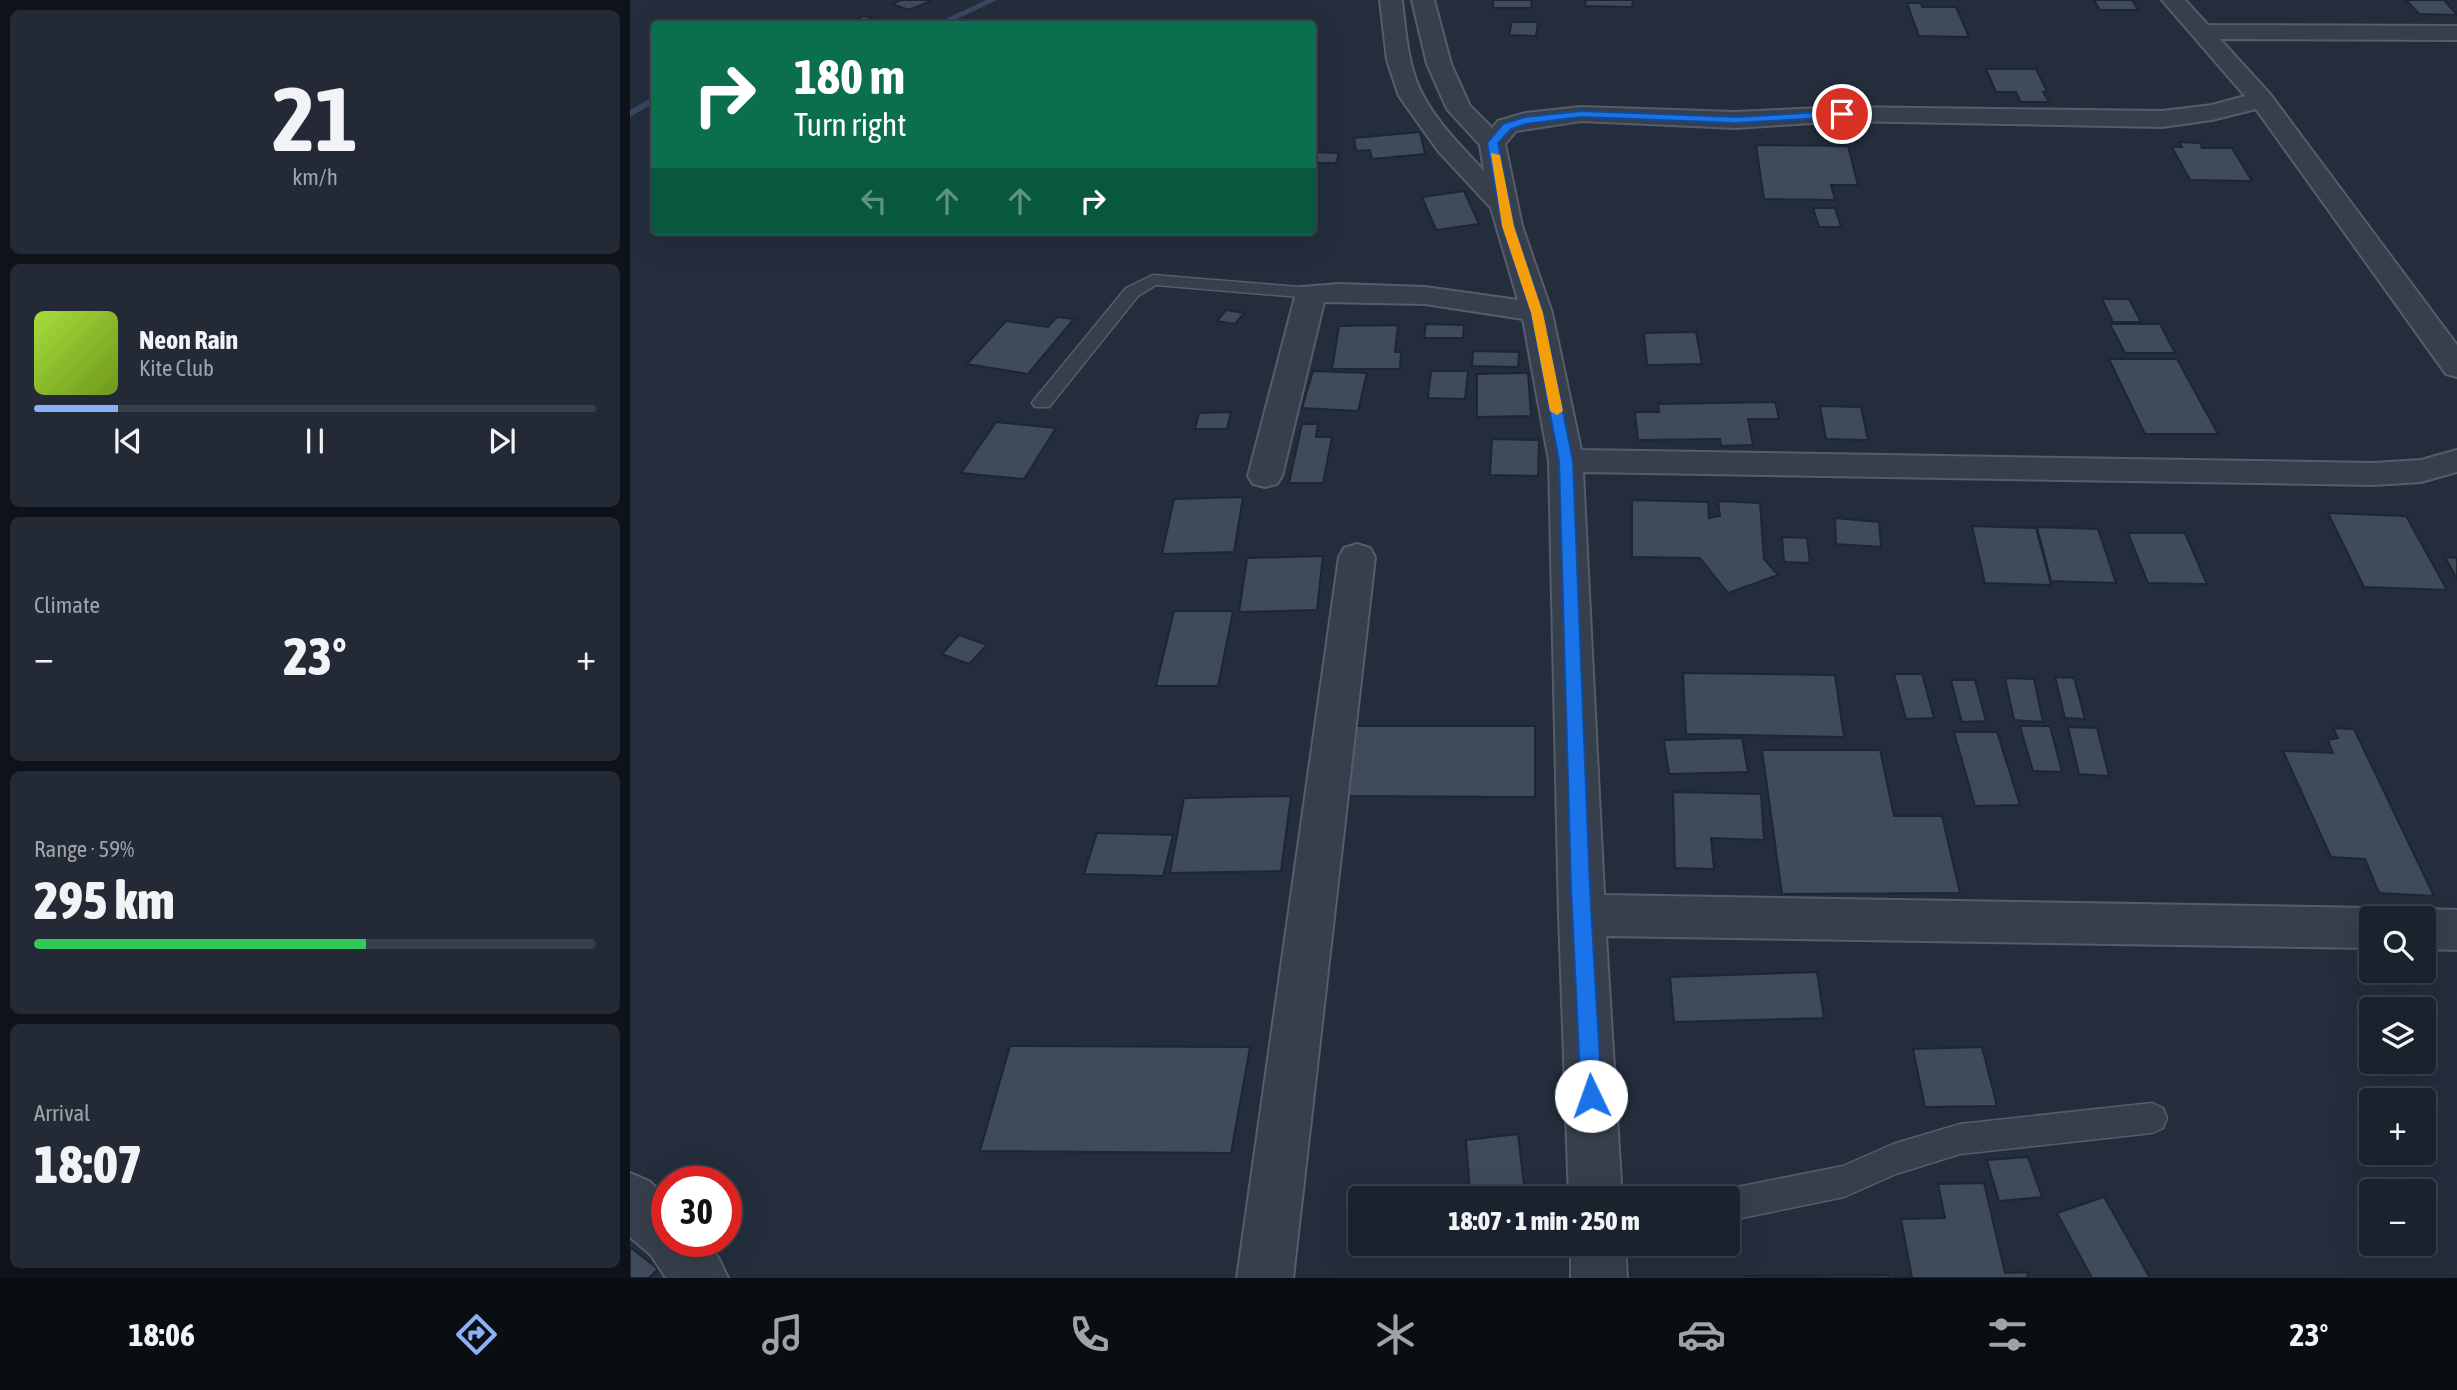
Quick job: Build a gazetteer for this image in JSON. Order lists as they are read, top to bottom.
{
  "page": {
    "tile": [
      ["21", "km/h"],
      "Climate",
      ["Range · 59%", "295 km"],
      ["Arrival", "18:07"]
    ],
    "turn": ["180 m", "Turn right"],
    "song": ["Neon Rain", "Kite Club"],
    "heat": ["−", "23°", "+"],
    "map_buttons": ["+", "−"],
    "limit": "30",
    "trip": "18:07 · 1 min · 250 m",
    "tabs": ["18:06", "23°"]
  }
}
